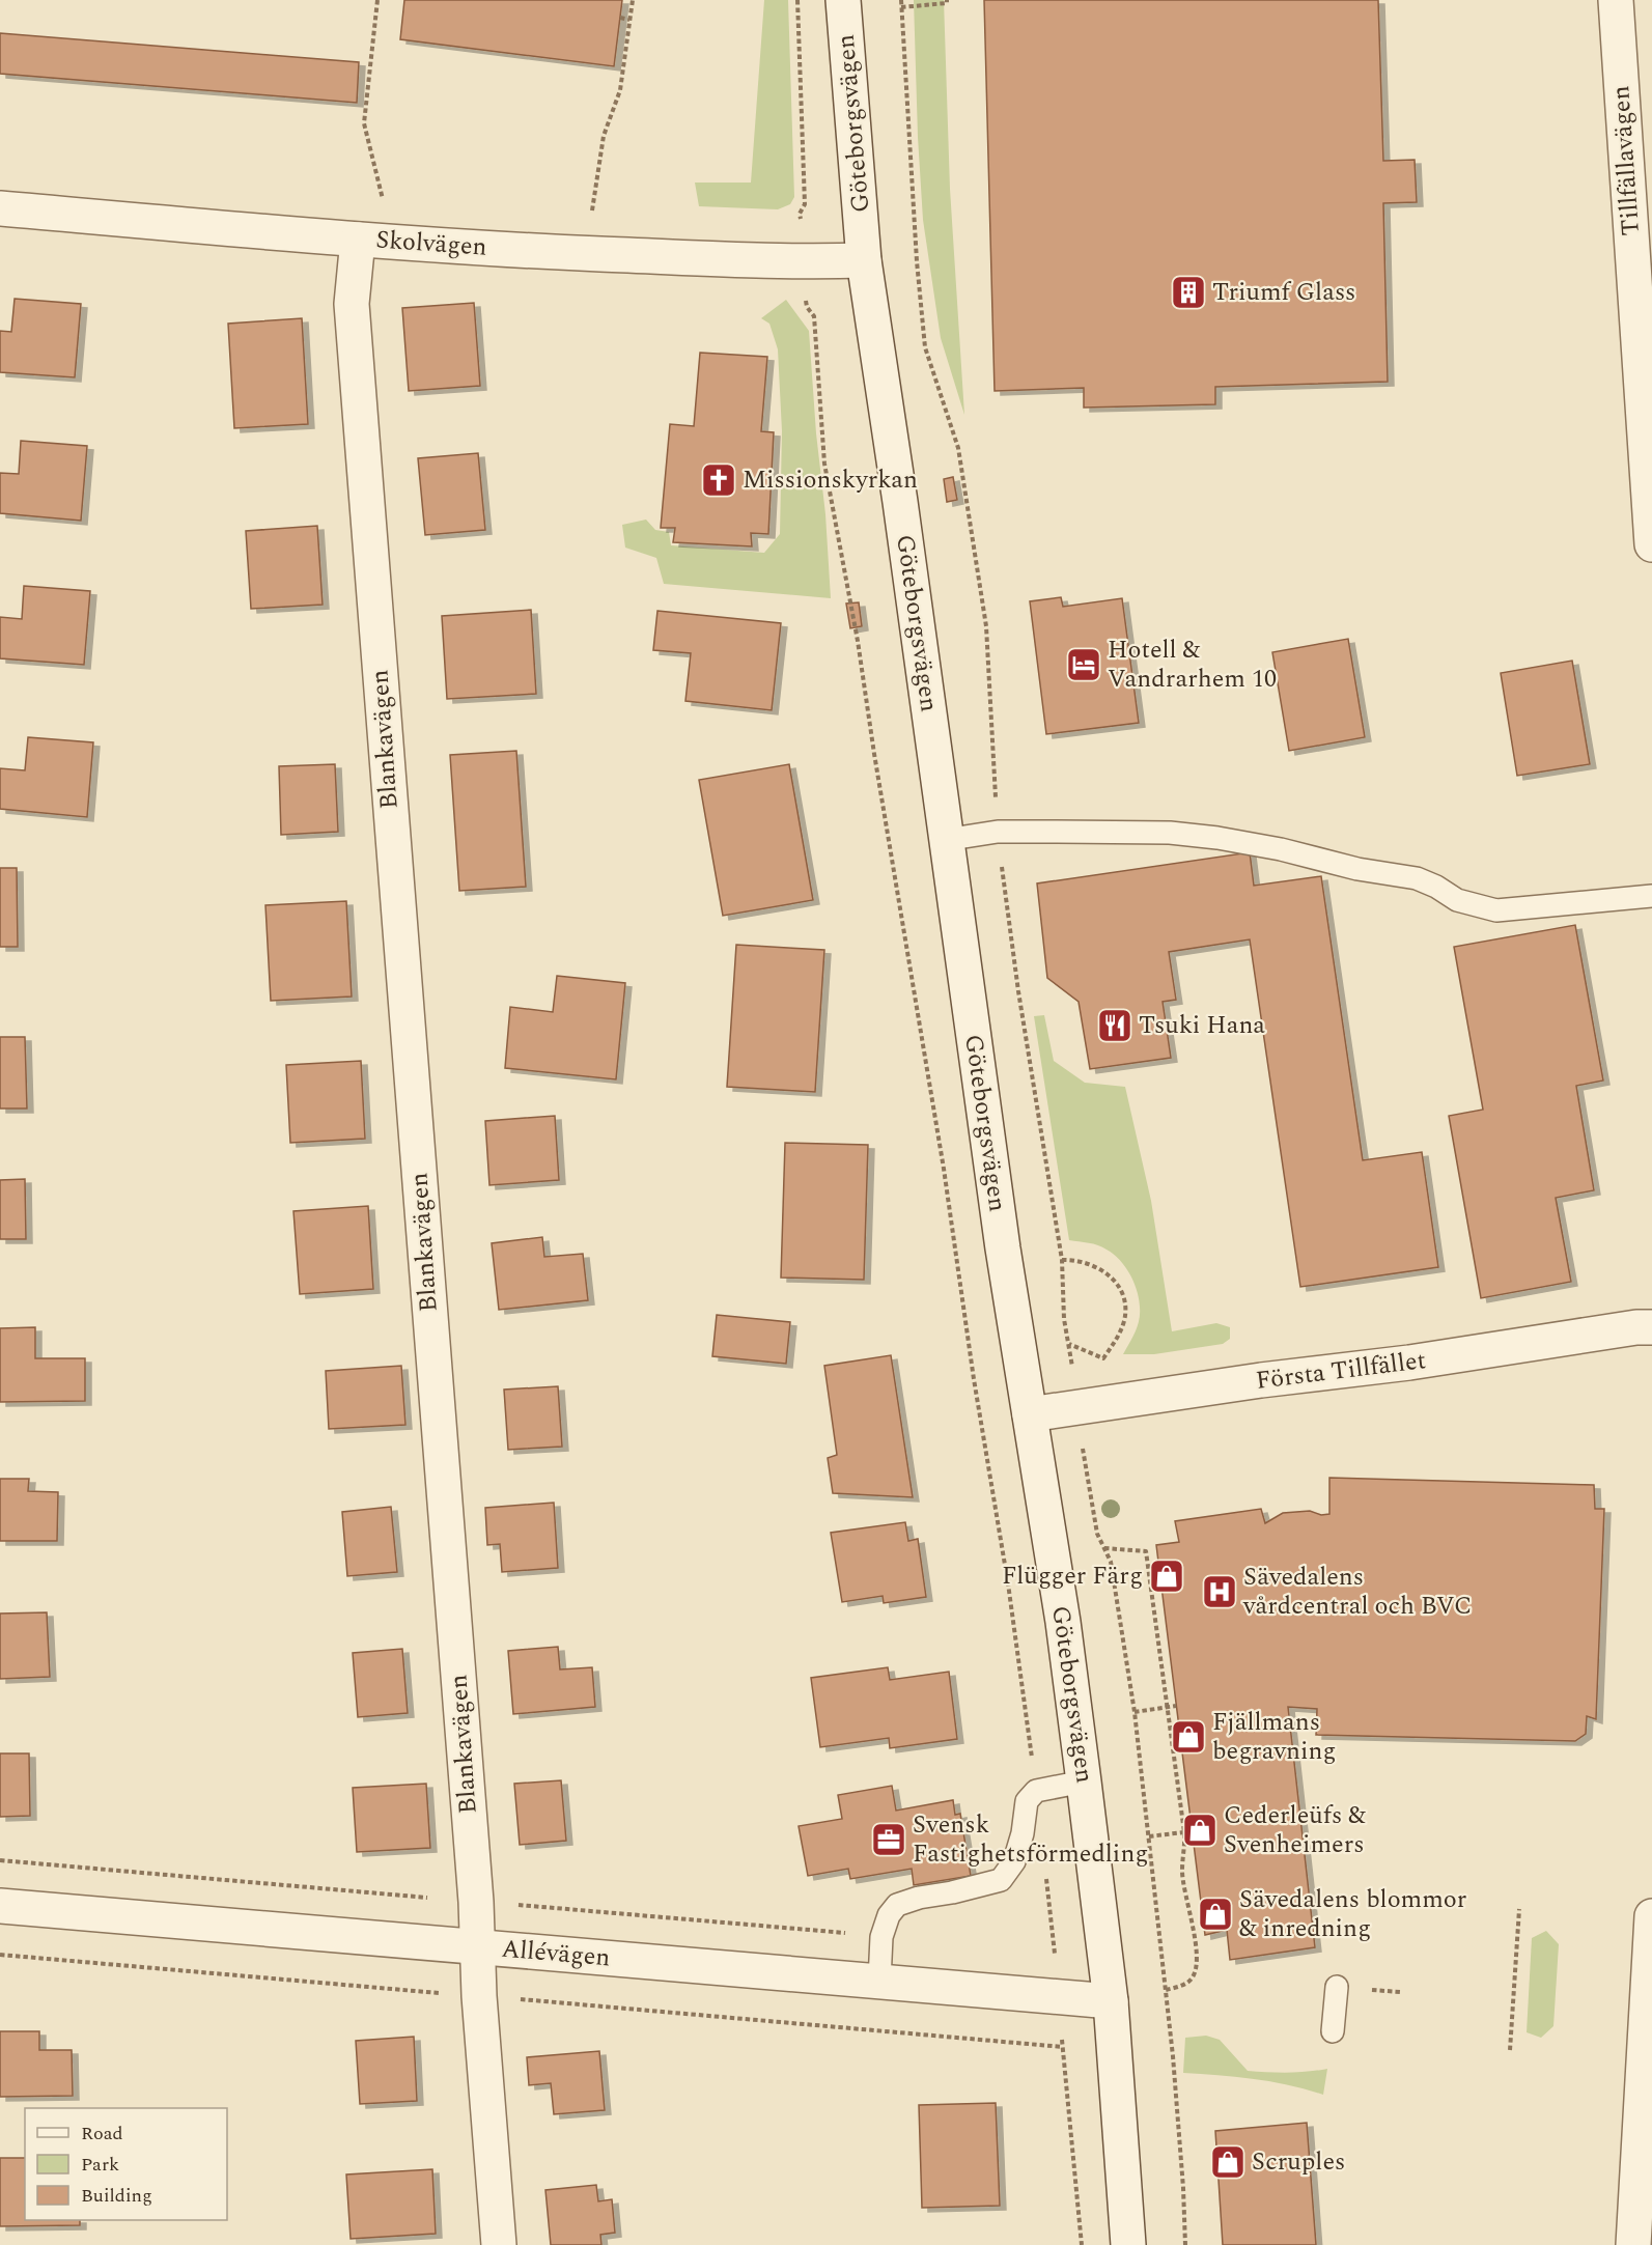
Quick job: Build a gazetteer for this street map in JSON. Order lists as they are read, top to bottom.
{
  "streets": {
    "street": [
      "Göteborgsvägen",
      "Tillfällavägen",
      "Skolvägen",
      "Blankavägen",
      "Första Tillfället",
      "Allévägen"
    ]
  },
  "crossings": [
    ["Göteborgsvägen", "Skolvägen"],
    ["Göteborgsvägen", "Första Tillfället"],
    ["Göteborgsvägen", "Allévägen"],
    ["Skolvägen", "Blankavägen"],
    ["Blankavägen", "Allévägen"]
  ],
  "places": {
    "building": ["Triumf Glass"],
    "church": ["Missionskyrkan"],
    "hotel": ["Hotell & Vandrarhem 10"],
    "restaurant": ["Tsuki Hana"],
    "shop": [
      "Flügger Färg",
      "Fjällmans begravning",
      "Cederleüfs & Svenheimers",
      "Sävedalens blommor & inredning",
      "Scruples"
    ],
    "hospital": ["Sävedalens vårdcentral och BVC"],
    "office": ["Svensk Fastighetsförmedling"]
  },
  "legend": ["Road", "Park", "Building"]
}
